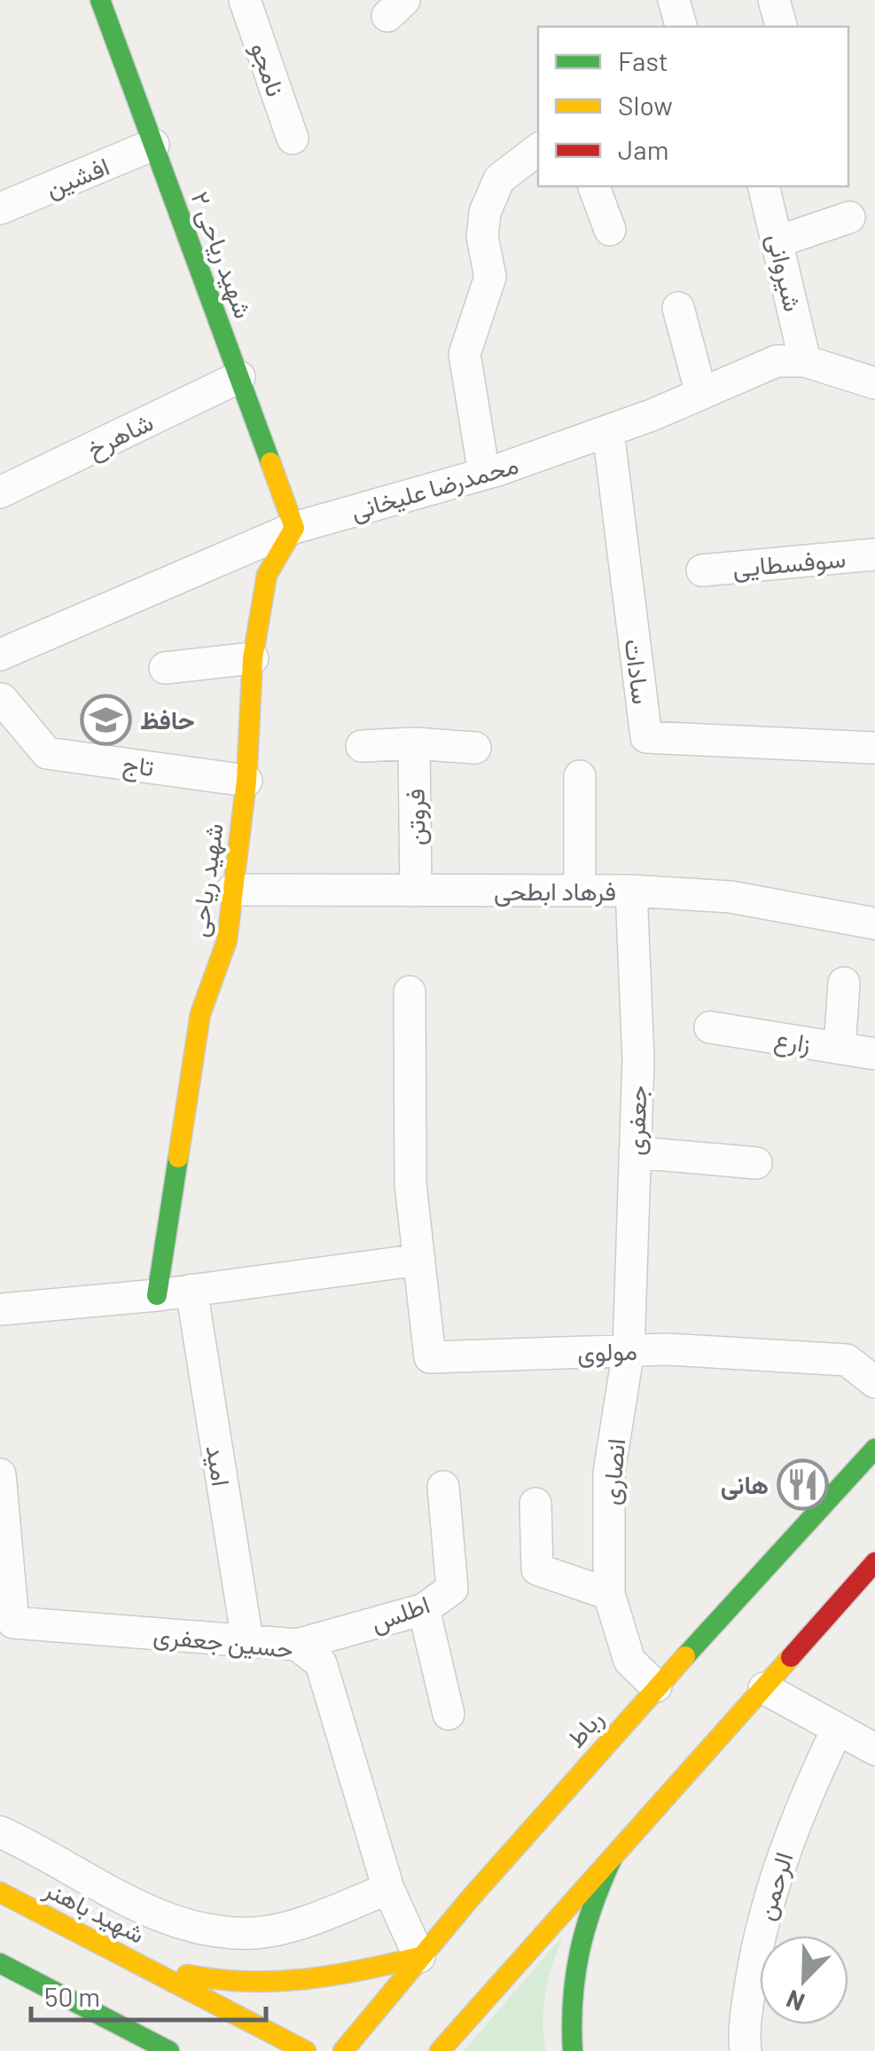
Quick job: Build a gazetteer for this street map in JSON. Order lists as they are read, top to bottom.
{
  "streets": {
    "main road": [
      "شهید ریاحی ۲",
      "شهید ریاحی",
      "رباط",
      "شهید باهنر"
    ],
    "street": [
      "نامجو",
      "افشین",
      "شیروانی",
      "شاهرخ",
      "محمدرضا علیخانی",
      "سوفسطایی",
      "سادات",
      "تاج",
      "فروتن",
      "فرهاد ابطحی",
      "زارع",
      "جعفری",
      "مولوی",
      "امید",
      "انصاری",
      "اطلس",
      "حسین جعفری",
      "الرحمن"
    ]
  },
  "crossings": [
    ["افشین", "شهید ریاحی ۲"],
    ["شهید ریاحی ۲", "شاهرخ"],
    ["شهید ریاحی ۲", "محمدرضا علیخانی"],
    ["شهید ریاحی ۲", "شهید ریاحی"],
    ["شیروانی", "محمدرضا علیخانی"],
    ["محمدرضا علیخانی", "سادات"],
    ["محمدرضا علیخانی", "شهید ریاحی"],
    ["تاج", "شهید ریاحی"],
    ["فروتن", "فرهاد ابطحی"],
    ["شهید ریاحی", "فرهاد ابطحی"],
    ["فرهاد ابطحی", "جعفری"],
    ["جعفری", "مولوی"],
    ["جعفری", "انصاری"],
    ["مولوی", "انصاری"],
    ["امید", "حسین جعفری"],
    ["انصاری", "رباط"],
    ["اطلس", "حسین جعفری"],
    ["حسین جعفری", "رباط"]
  ],
  "places": {
    "school or university": ["حافظ"],
    "restaurant": ["هانی"]
  },
  "legend": ["Fast", "Slow", "Jam"],
  "scale_bar": "50 m",
  "north": "bottom left"
}
